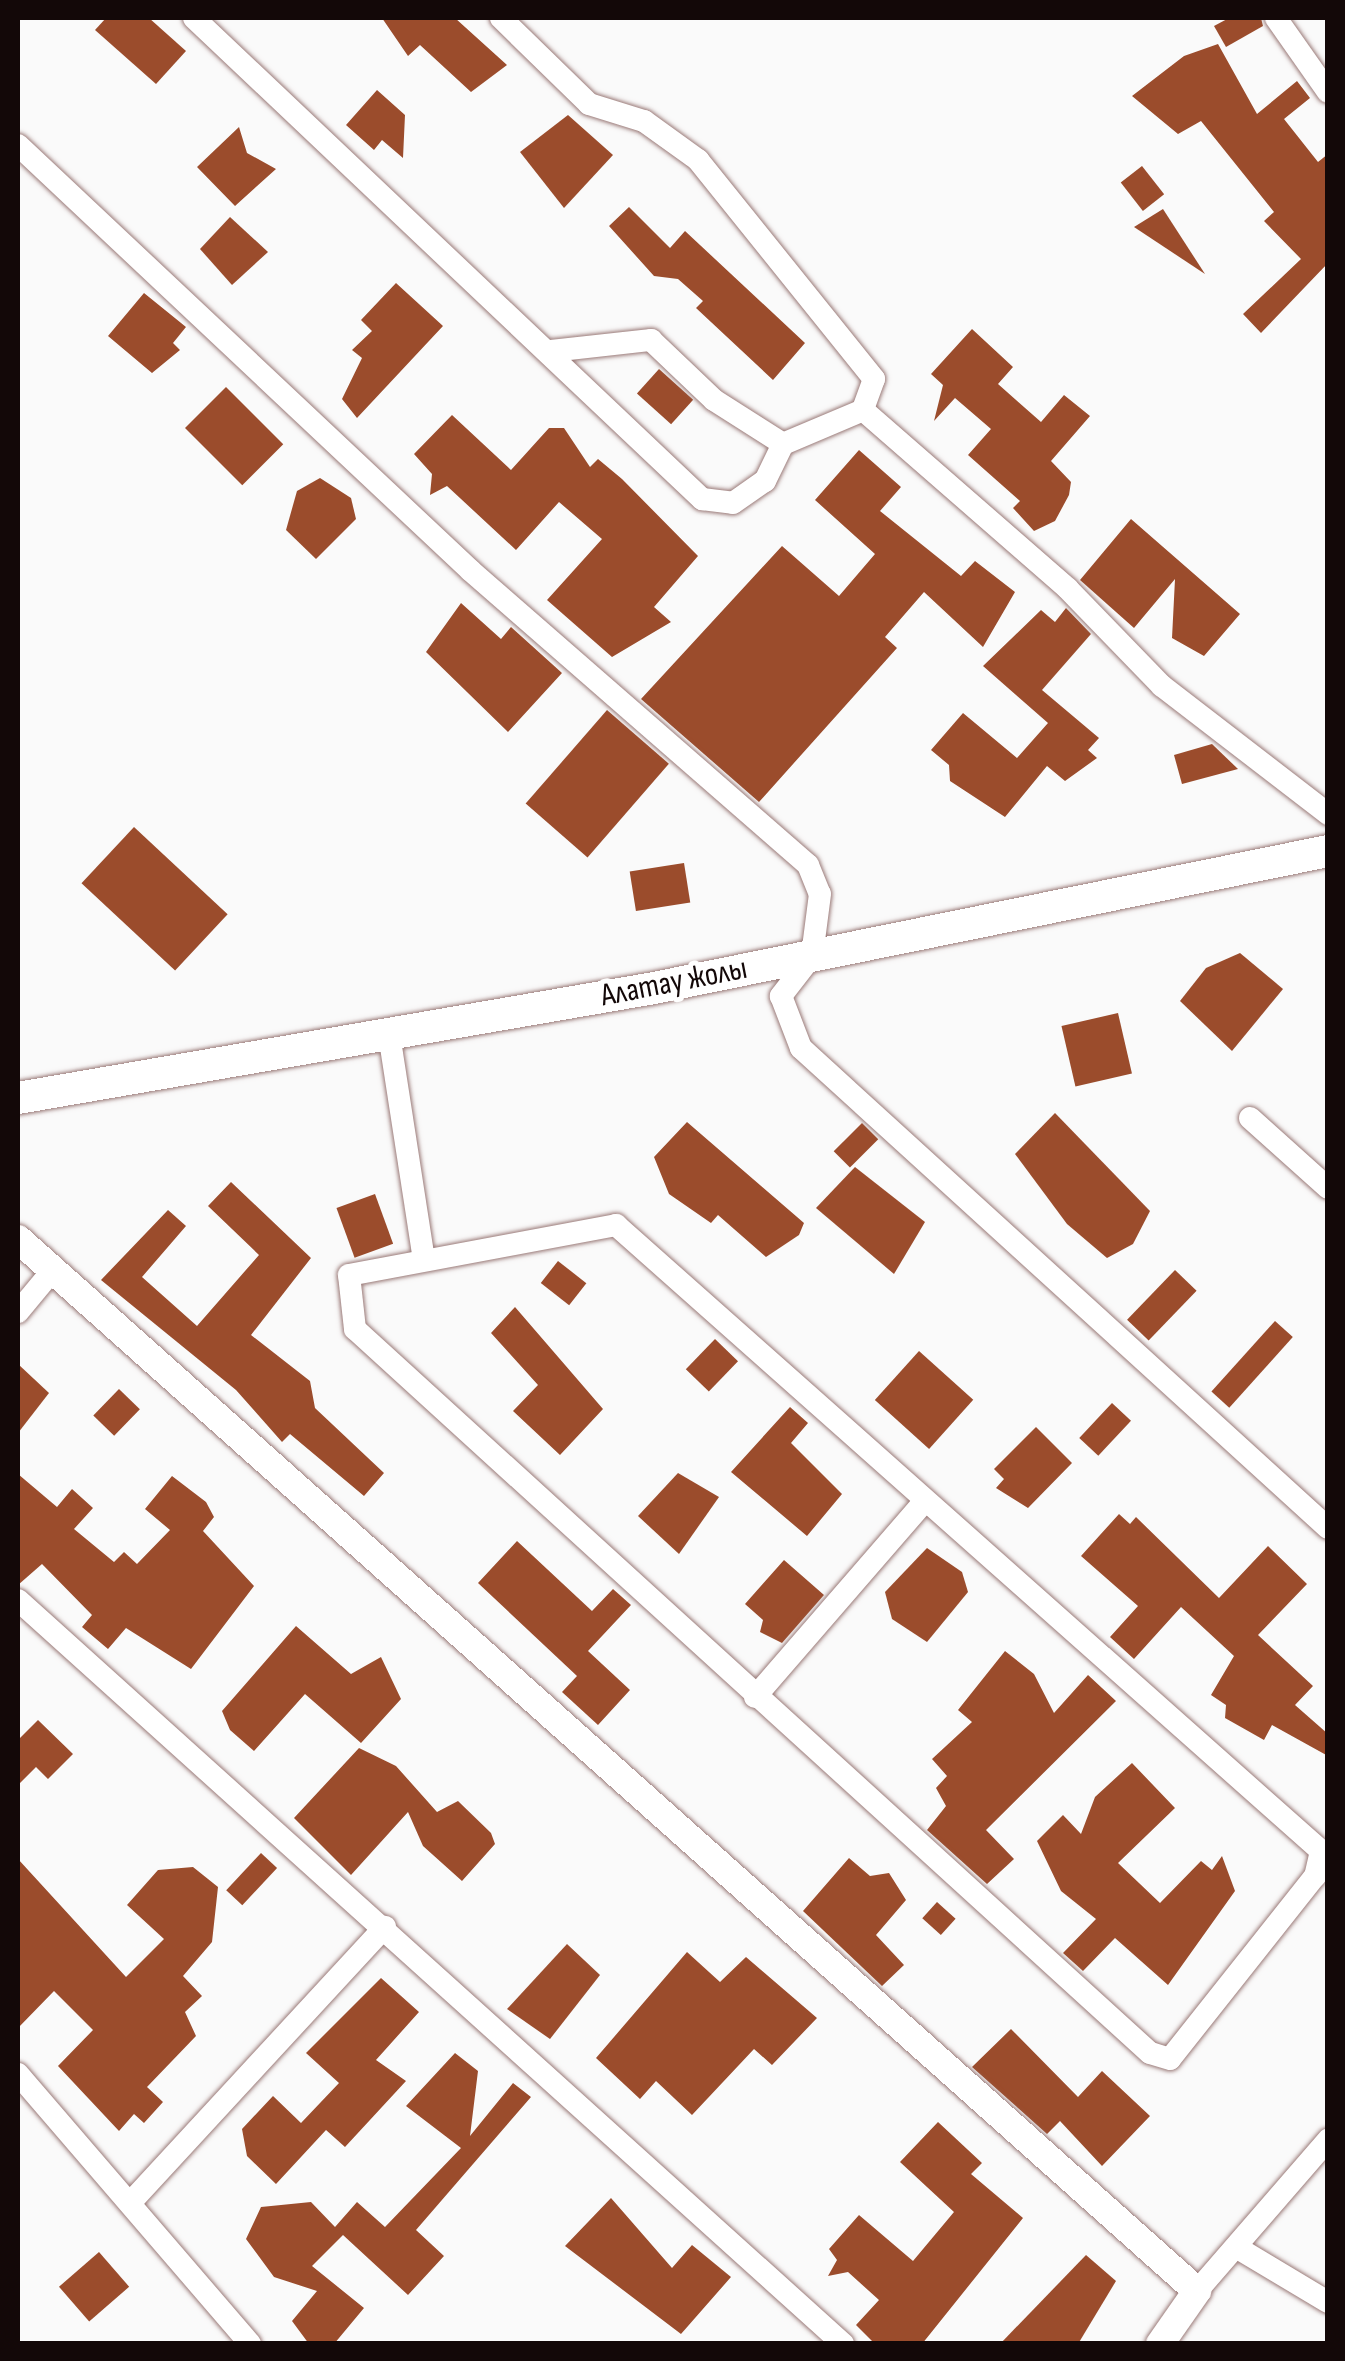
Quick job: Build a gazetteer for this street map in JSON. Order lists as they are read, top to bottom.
{
  "streets": {
    "main road": ["Алатау жолы"]
  }
}
